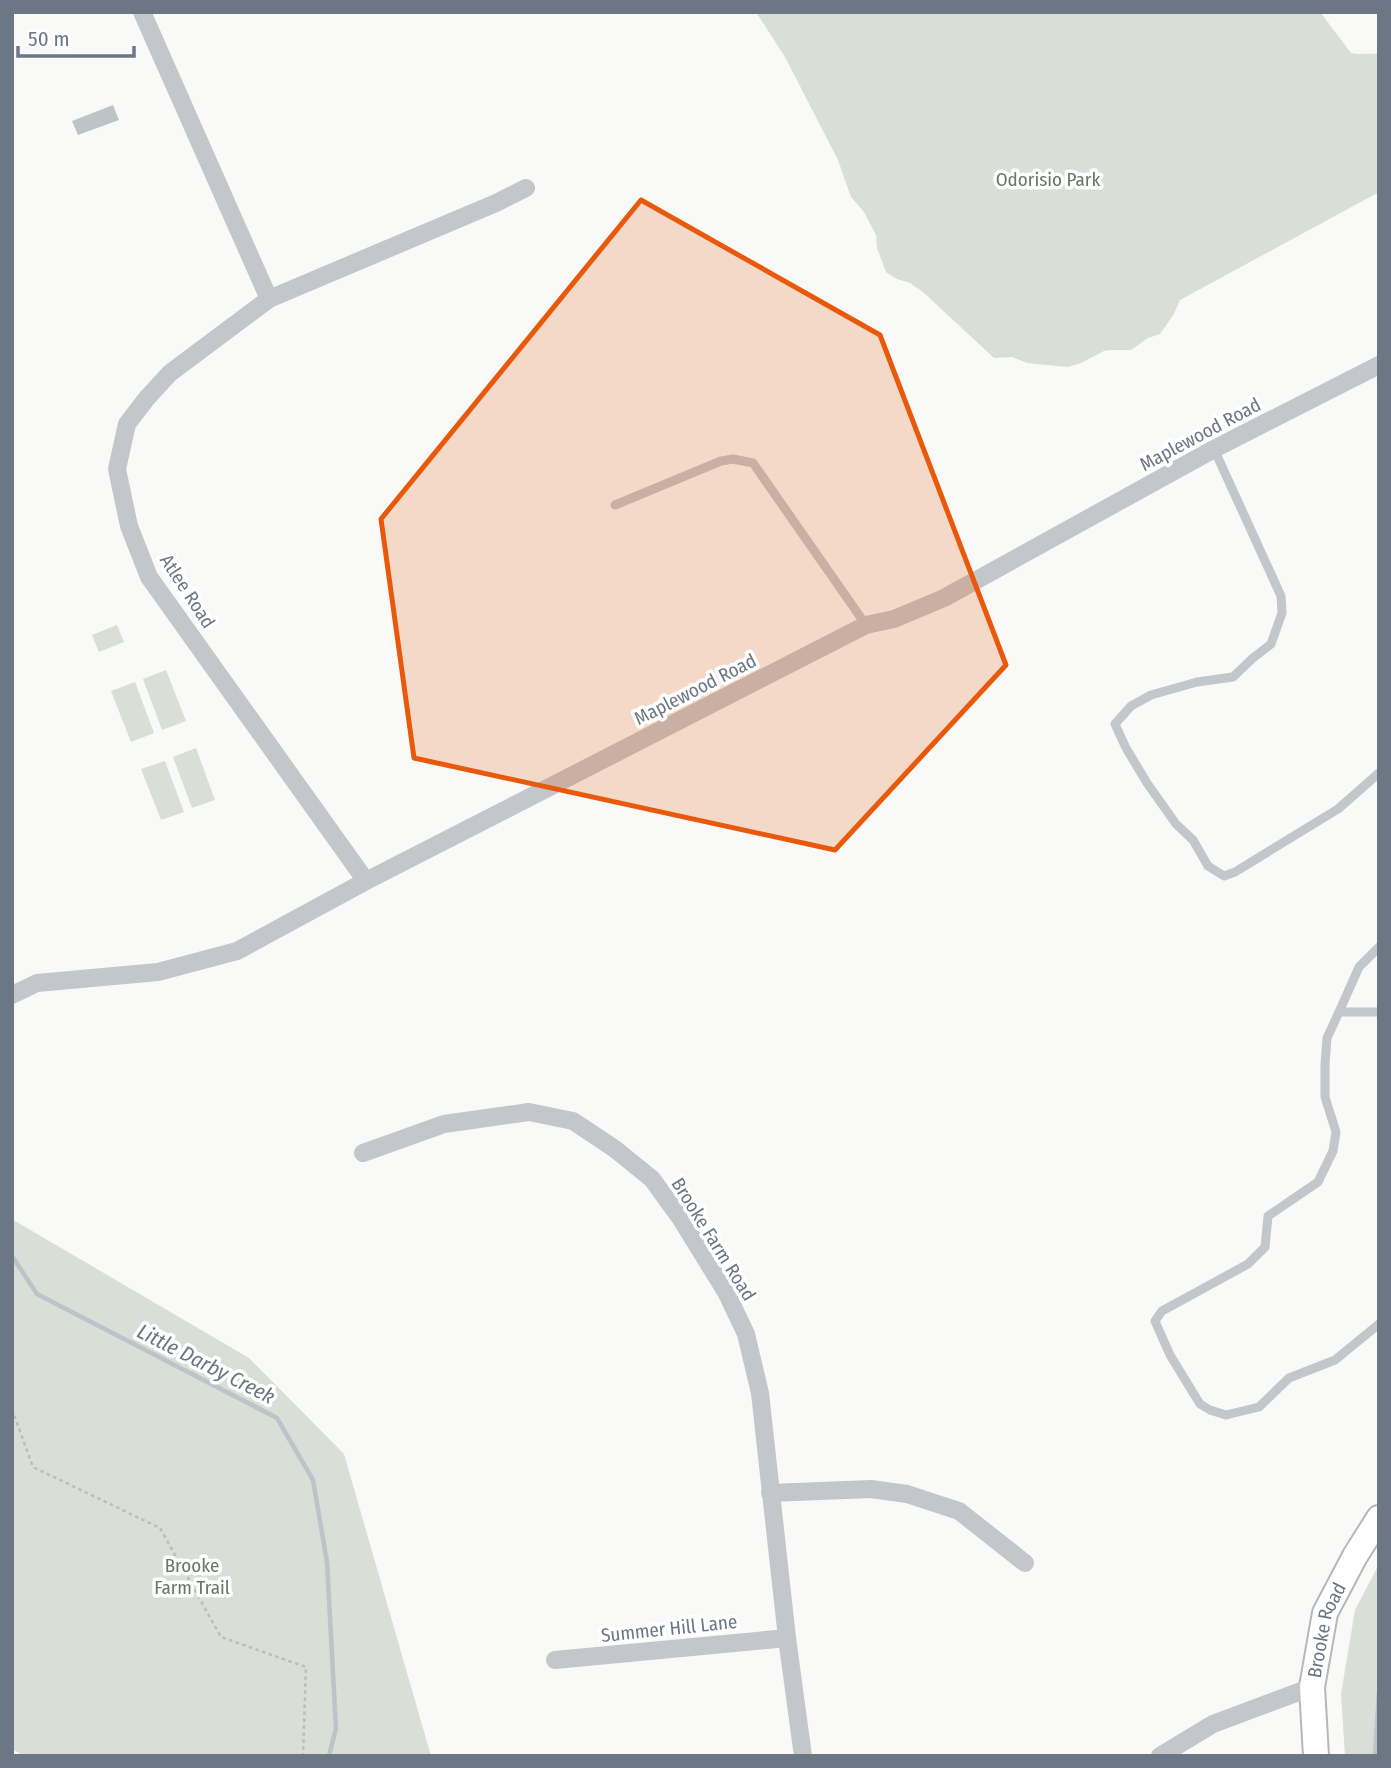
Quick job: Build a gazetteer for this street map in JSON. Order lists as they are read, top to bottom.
{
  "streets": {
    "main road": ["Brooke Road"],
    "street": [
      "Maplewood Road",
      "Atlee Road",
      "Brooke Farm Road",
      "Summer Hill Lane"
    ]
  },
  "crossings": [
    ["Maplewood Road", "Atlee Road"],
    ["Brooke Farm Road", "Summer Hill Lane"]
  ],
  "water": ["Little Darby Creek"],
  "parks": ["Odorisio Park", "Brooke Farm Trail"],
  "scale_bar": "50 m"
}
